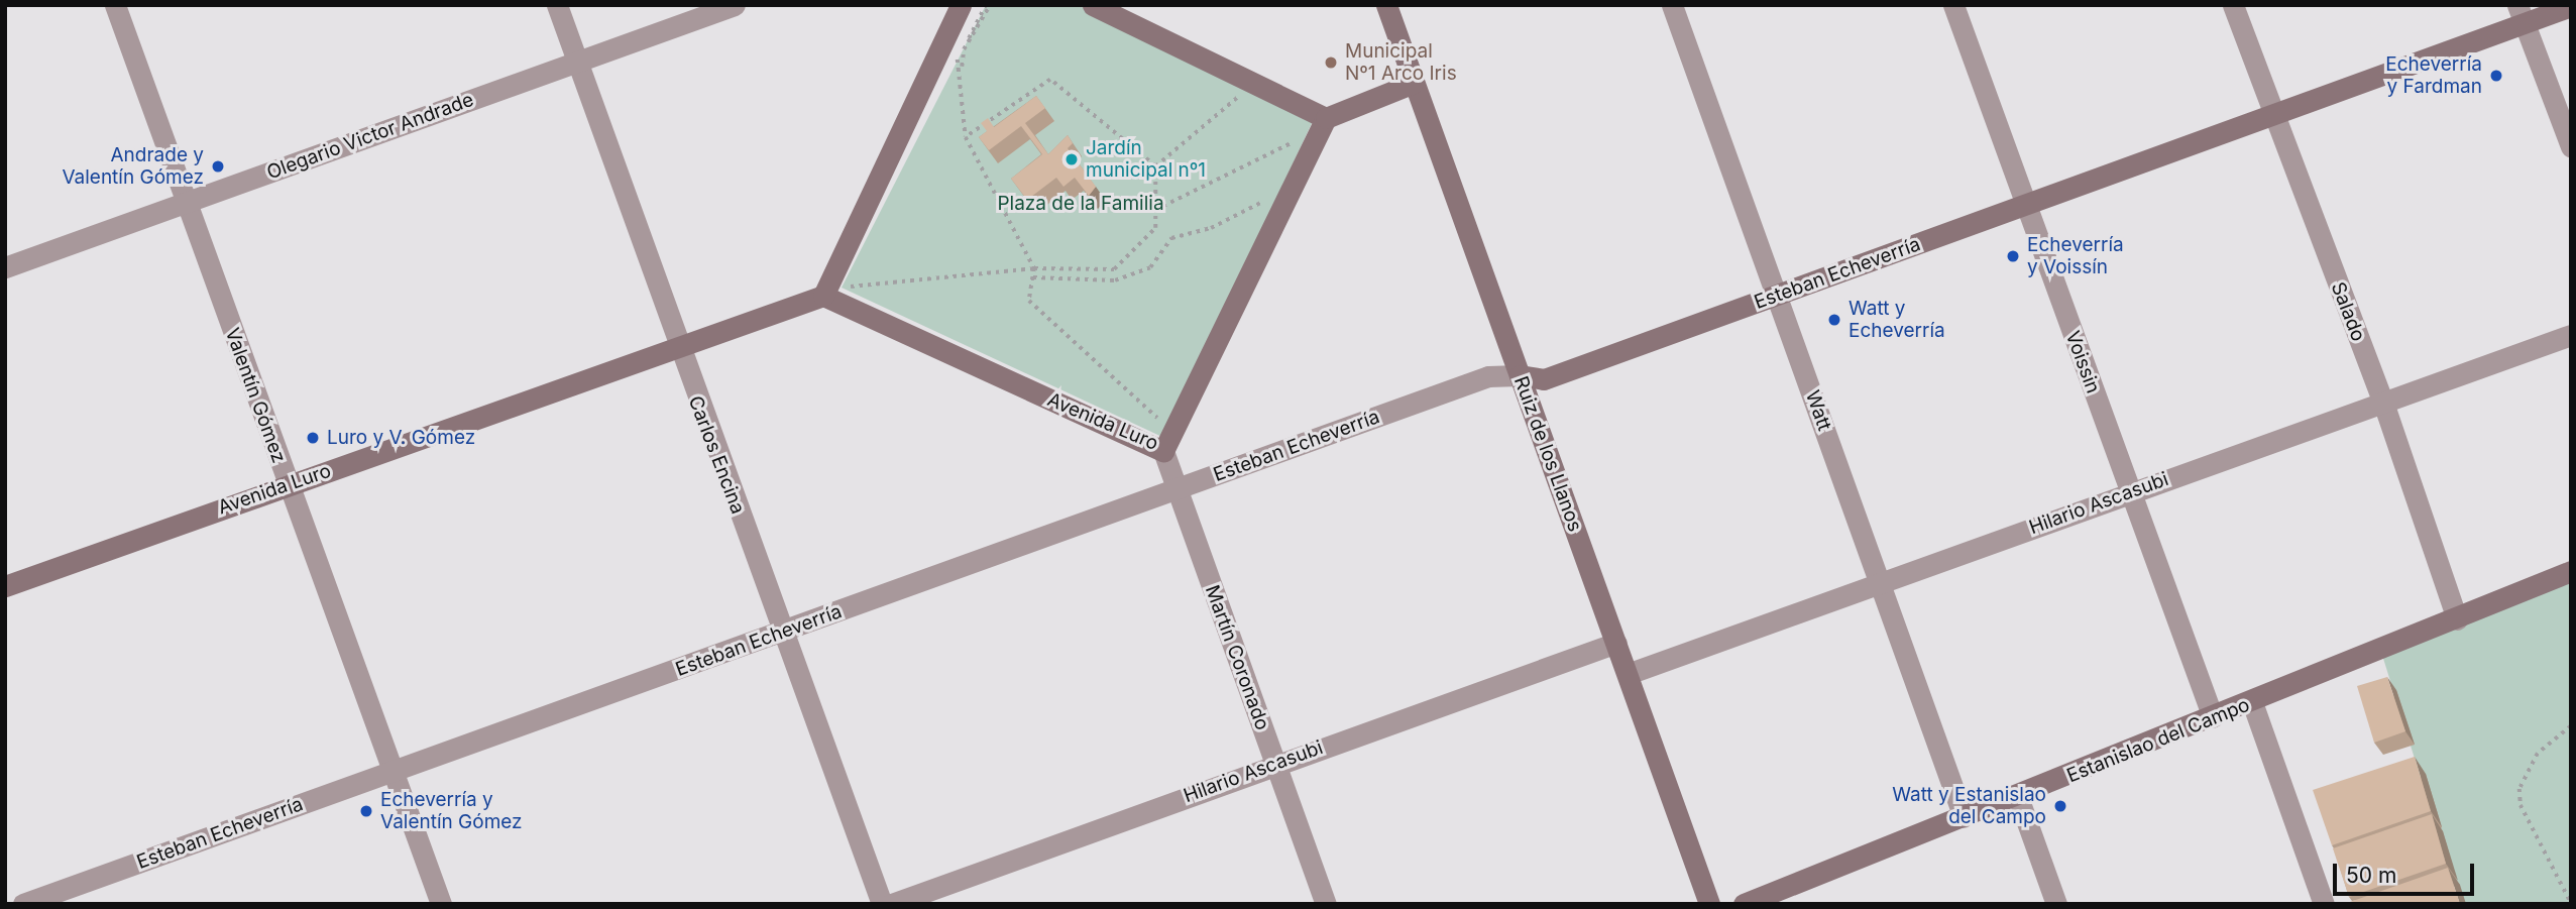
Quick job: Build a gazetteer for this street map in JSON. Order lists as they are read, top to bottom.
{
  "streets": {
    "street": [
      "Olegario Victor Andrade",
      "Esteban Echeverría",
      "Salado",
      "Voissin",
      "Valentín Gómez",
      "Watt",
      "Avenida Luro",
      "Ruiz de los Llanos",
      "Carlos Encina",
      "Hilario Ascasubi",
      "Martín Coronado",
      "Estanislao del Campo"
    ]
  },
  "crossings": [
    ["Olegario Victor Andrade", "Valentín Gómez"],
    ["Olegario Victor Andrade", "Carlos Encina"],
    ["Esteban Echeverría", "Salado"],
    ["Esteban Echeverría", "Voissin"],
    ["Esteban Echeverría", "Valentín Gómez"],
    ["Esteban Echeverría", "Watt"],
    ["Esteban Echeverría", "Ruiz de los Llanos"],
    ["Esteban Echeverría", "Carlos Encina"],
    ["Esteban Echeverría", "Martín Coronado"],
    ["Salado", "Hilario Ascasubi"],
    ["Salado", "Estanislao del Campo"],
    ["Voissin", "Hilario Ascasubi"],
    ["Voissin", "Estanislao del Campo"],
    ["Valentín Gómez", "Avenida Luro"],
    ["Watt", "Hilario Ascasubi"],
    ["Watt", "Estanislao del Campo"],
    ["Avenida Luro", "Carlos Encina"],
    ["Avenida Luro", "Martín Coronado"],
    ["Ruiz de los Llanos", "Hilario Ascasubi"],
    ["Hilario Ascasubi", "Martín Coronado"]
  ],
  "parks": ["Plaza de la Familia"],
  "places": [
    "Municipal Nº1 Arco Iris",
    "Echeverría y Fardman",
    "Jardín municipal nº1",
    "Andrade y Valentín Gómez",
    "Echeverría y Voissín",
    "Watt y Echeverría",
    "Luro y V. Gómez",
    "Watt y Estanislao del Campo",
    "Echeverría y Valentín Gómez"
  ],
  "scale_bar": "50 m"
}
